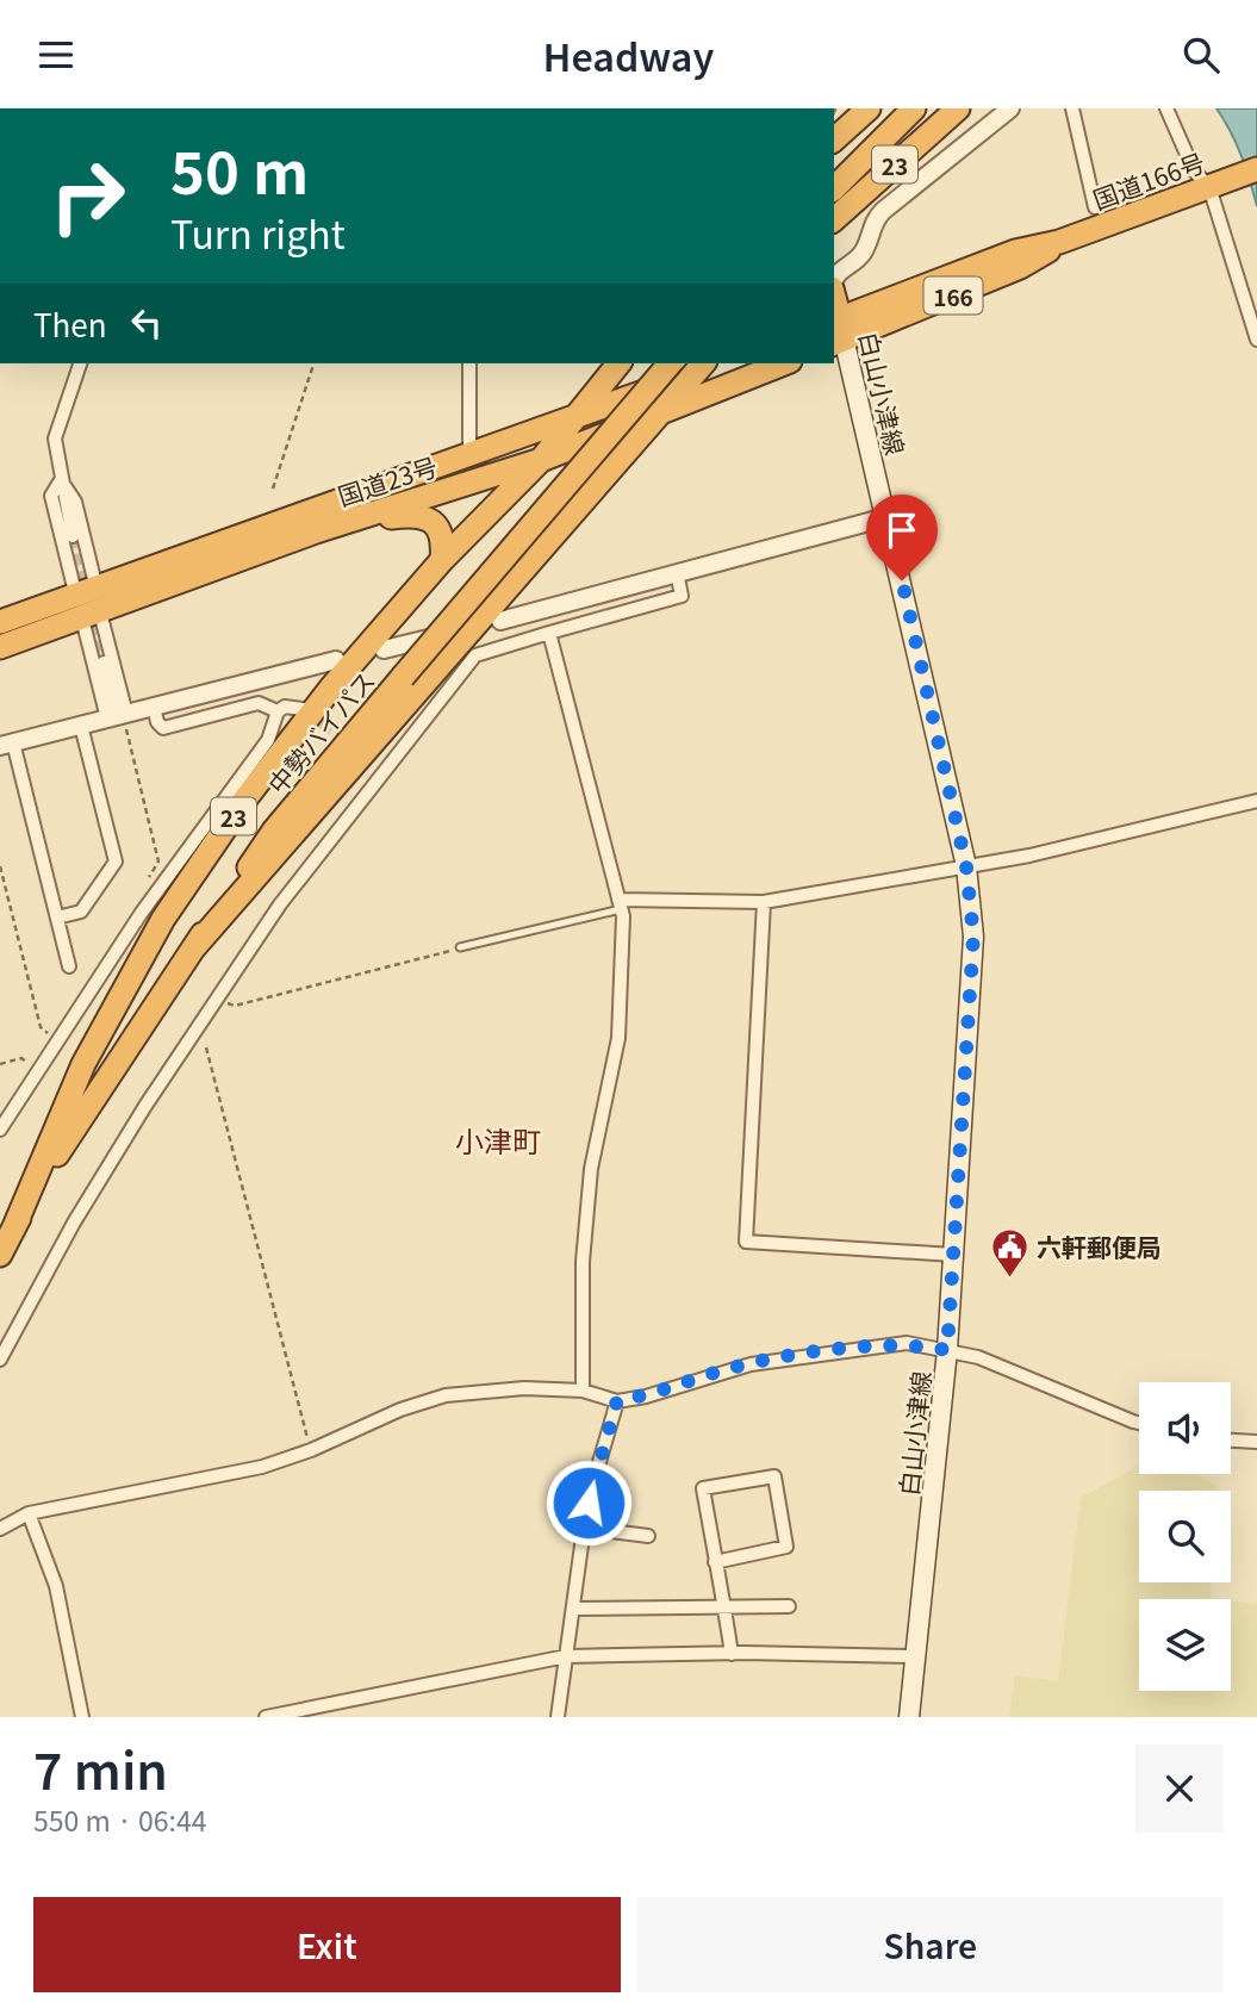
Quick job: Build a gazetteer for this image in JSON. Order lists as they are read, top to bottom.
{
  "streets": {
    "highway": [
      "23",
      "国道166号",
      "166",
      "国道23号",
      "中勢バイパス"
    ],
    "main road": ["白山小津線"]
  },
  "crossings": [
    ["23", "国道23号"],
    ["23", "中勢バイパス"],
    ["国道166号", "白山小津線"]
  ],
  "districts": ["小津町"],
  "places": {
    "public building": ["六軒郵便局"]
  },
  "page": {
    "header": "Headway",
    "turn": ["50 m", "Turn right"],
    "then": "Then",
    "heading": ["7 min", "550 m · 06:44"],
    "buttons": ["Exit", "Share"]
  }
}
